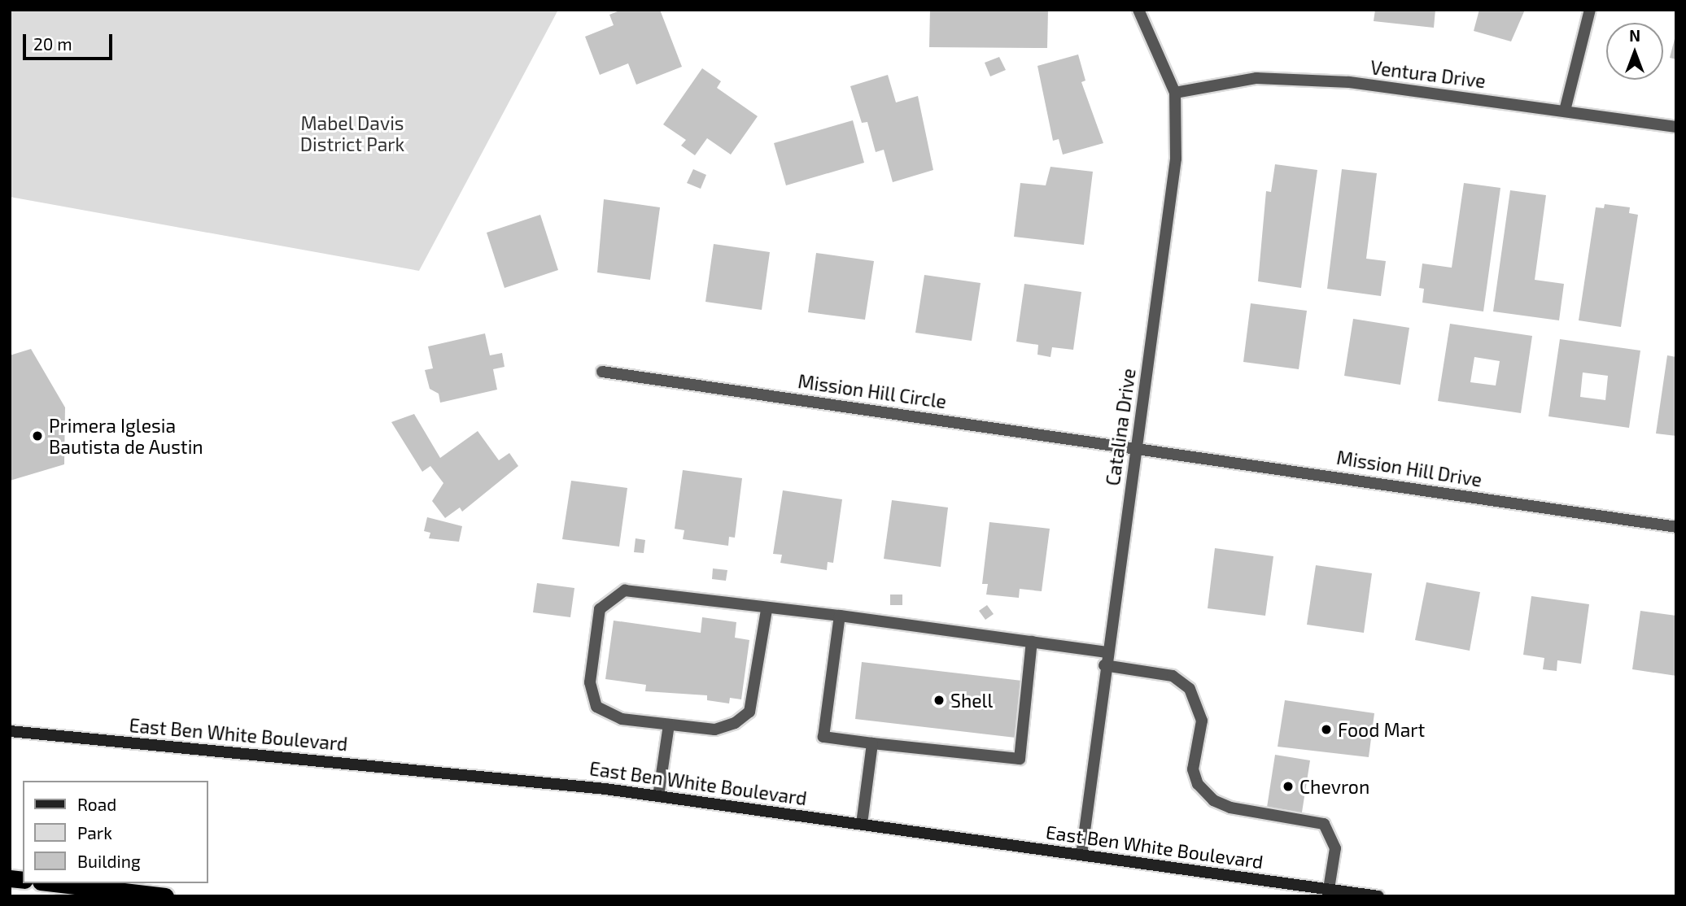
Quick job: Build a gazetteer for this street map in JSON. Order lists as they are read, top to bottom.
{
  "streets": {
    "main road": ["East Ben White Boulevard"],
    "street": [
      "Ventura Drive",
      "Mission Hill Circle",
      "Catalina Drive",
      "Mission Hill Drive"
    ]
  },
  "crossings": [
    ["Ventura Drive", "Catalina Drive"],
    ["Mission Hill Circle", "Catalina Drive"],
    ["Mission Hill Circle", "Mission Hill Drive"],
    ["Catalina Drive", "Mission Hill Drive"],
    ["Catalina Drive", "East Ben White Boulevard"]
  ],
  "parks": ["Mabel Davis District Park"],
  "places": [
    "Primera Iglesia Bautista de Austin",
    "Shell",
    "Food Mart",
    "Chevron"
  ],
  "legend": ["Road", "Park", "Building"],
  "scale_bar": "20 m",
  "north": "top"
}
